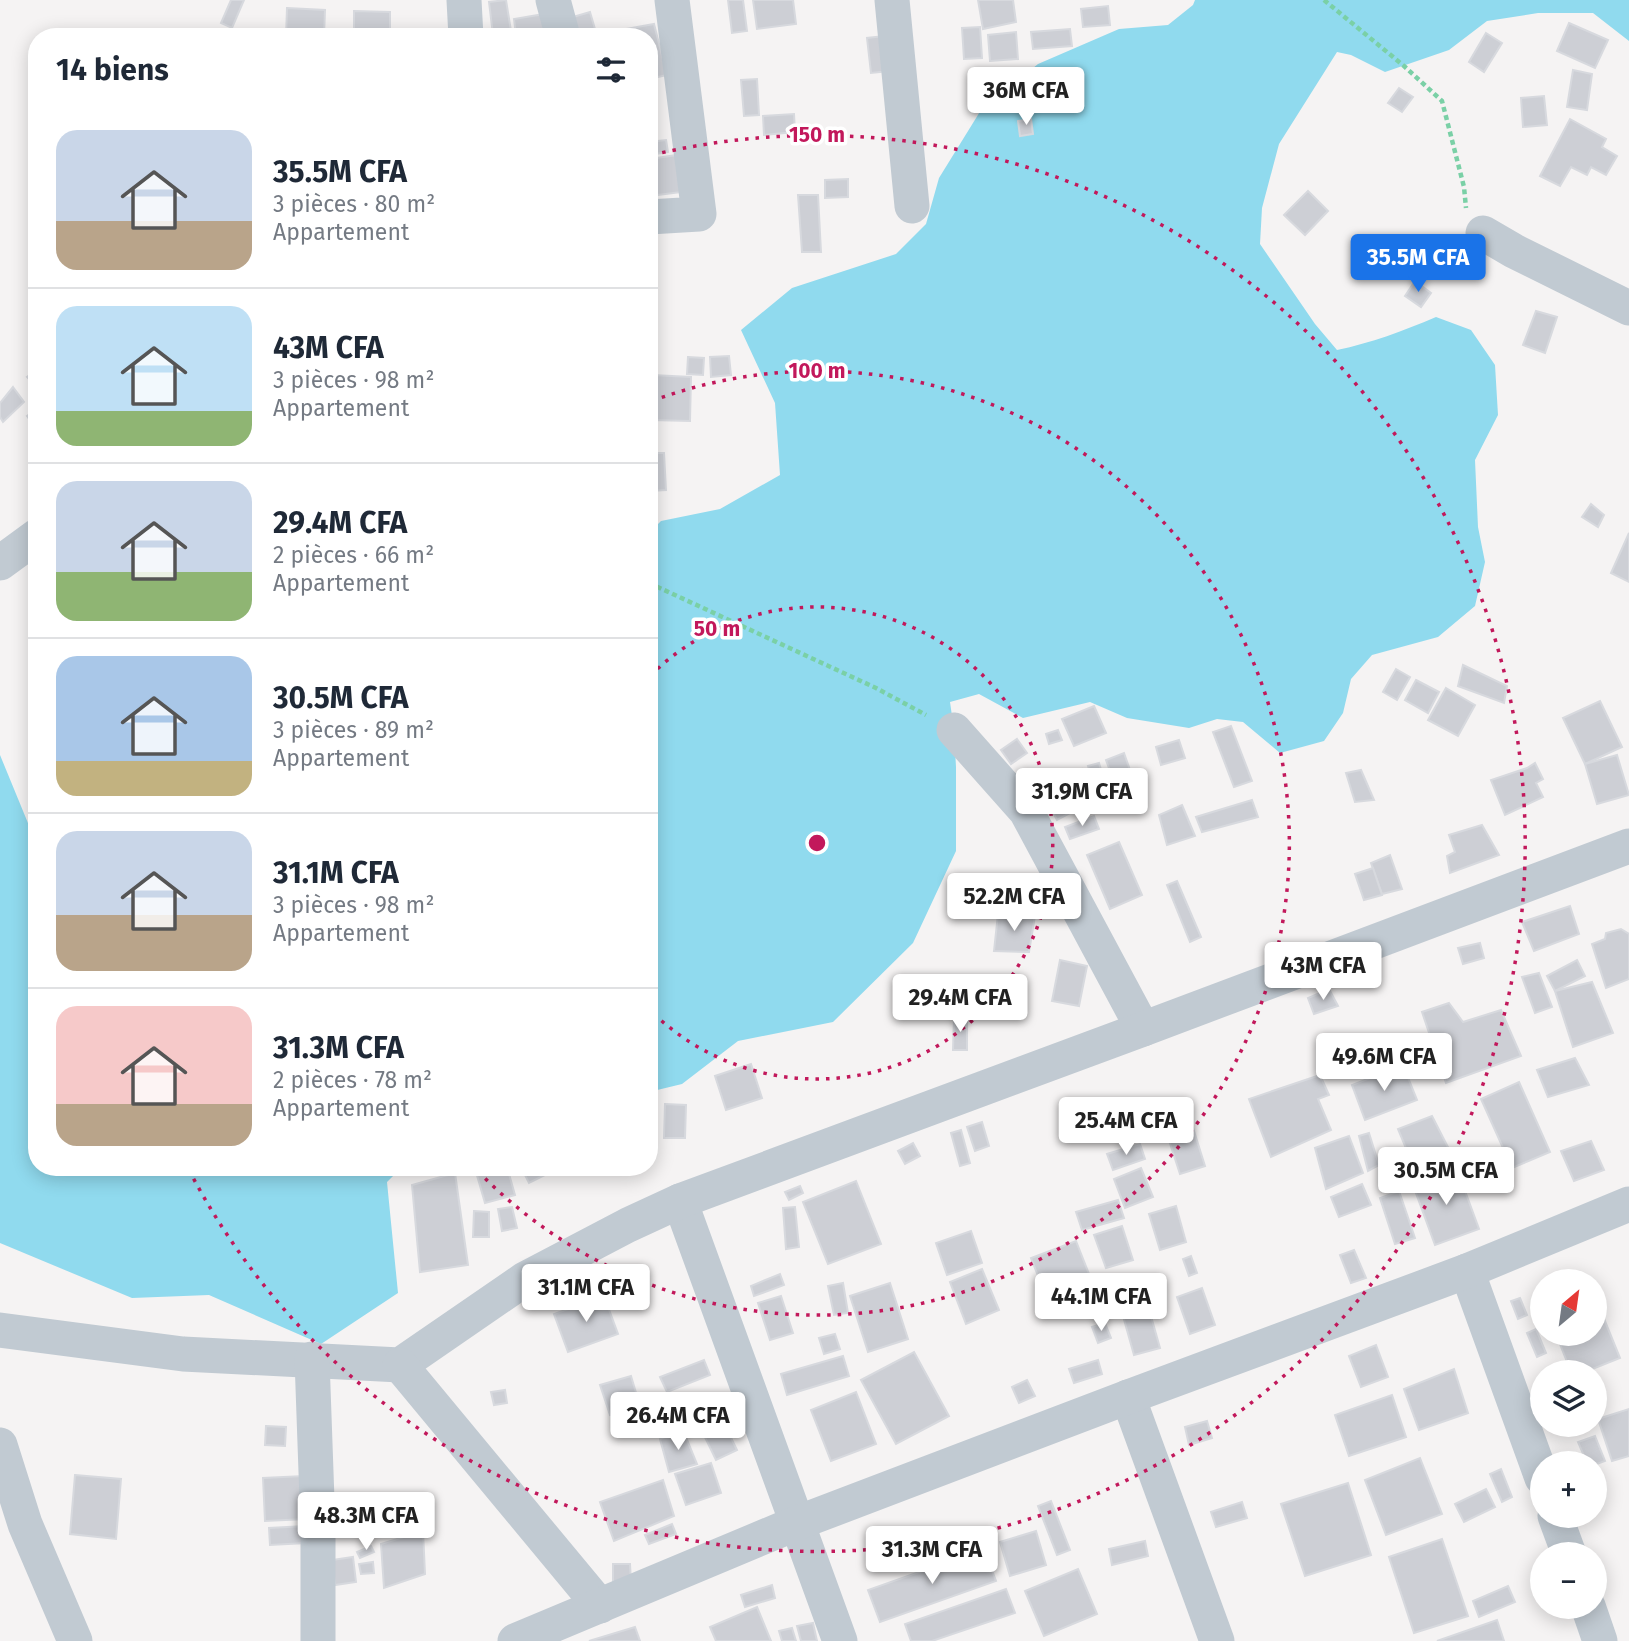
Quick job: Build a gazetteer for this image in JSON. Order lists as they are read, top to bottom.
{
  "north": "top right",
  "page": {
    "heading": "14 biens",
    "price": [
      "36M CFA",
      "35.5M CFA",
      "31.9M CFA",
      "52.2M CFA",
      "43M CFA",
      "29.4M CFA",
      "49.6M CFA",
      "25.4M CFA",
      "30.5M CFA",
      "31.1M CFA",
      "44.1M CFA",
      "26.4M CFA",
      "48.3M CFA",
      "31.3M CFA"
    ],
    "list": [
      {
        "name": "35.5M CFA",
        "note": "3 pièces · 80 m² · Appartement"
      },
      {
        "name": "43M CFA",
        "note": "3 pièces · 98 m² · Appartement"
      },
      {
        "name": "29.4M CFA",
        "note": "2 pièces · 66 m² · Appartement"
      },
      {
        "name": "30.5M CFA",
        "note": "3 pièces · 89 m² · Appartement"
      },
      {
        "name": "31.1M CFA",
        "note": "3 pièces · 98 m² · Appartement"
      },
      {
        "name": "31.3M CFA",
        "note": "2 pièces · 78 m² · Appartement"
      }
    ],
    "map_buttons": ["+", "−"]
  },
  "rings": ["150 m", "100 m", "50 m"]
}
